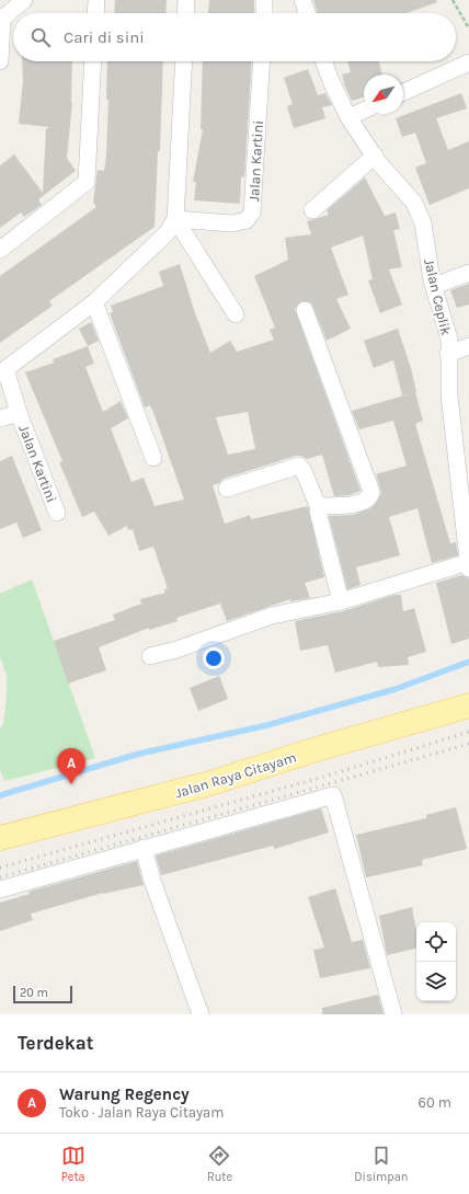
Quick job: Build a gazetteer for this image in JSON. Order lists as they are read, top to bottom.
{
  "streets": {
    "main road": ["Jalan Raya Citayam"],
    "street": ["Jalan Kartini", "Jalan Ceplik"]
  },
  "scale_bar": "20 m",
  "north": "bottom left",
  "page": {
    "search": "Cari di sini",
    "pins": "A",
    "scale": "20 m",
    "heading": "Terdekat",
    "list": [
      {
        "mark": "A",
        "name": "Warung Regency",
        "note": "Toko · Jalan Raya Citayam",
        "value": "60 m"
      }
    ],
    "nav": ["Peta", "Rute", "Disimpan"]
  }
}
